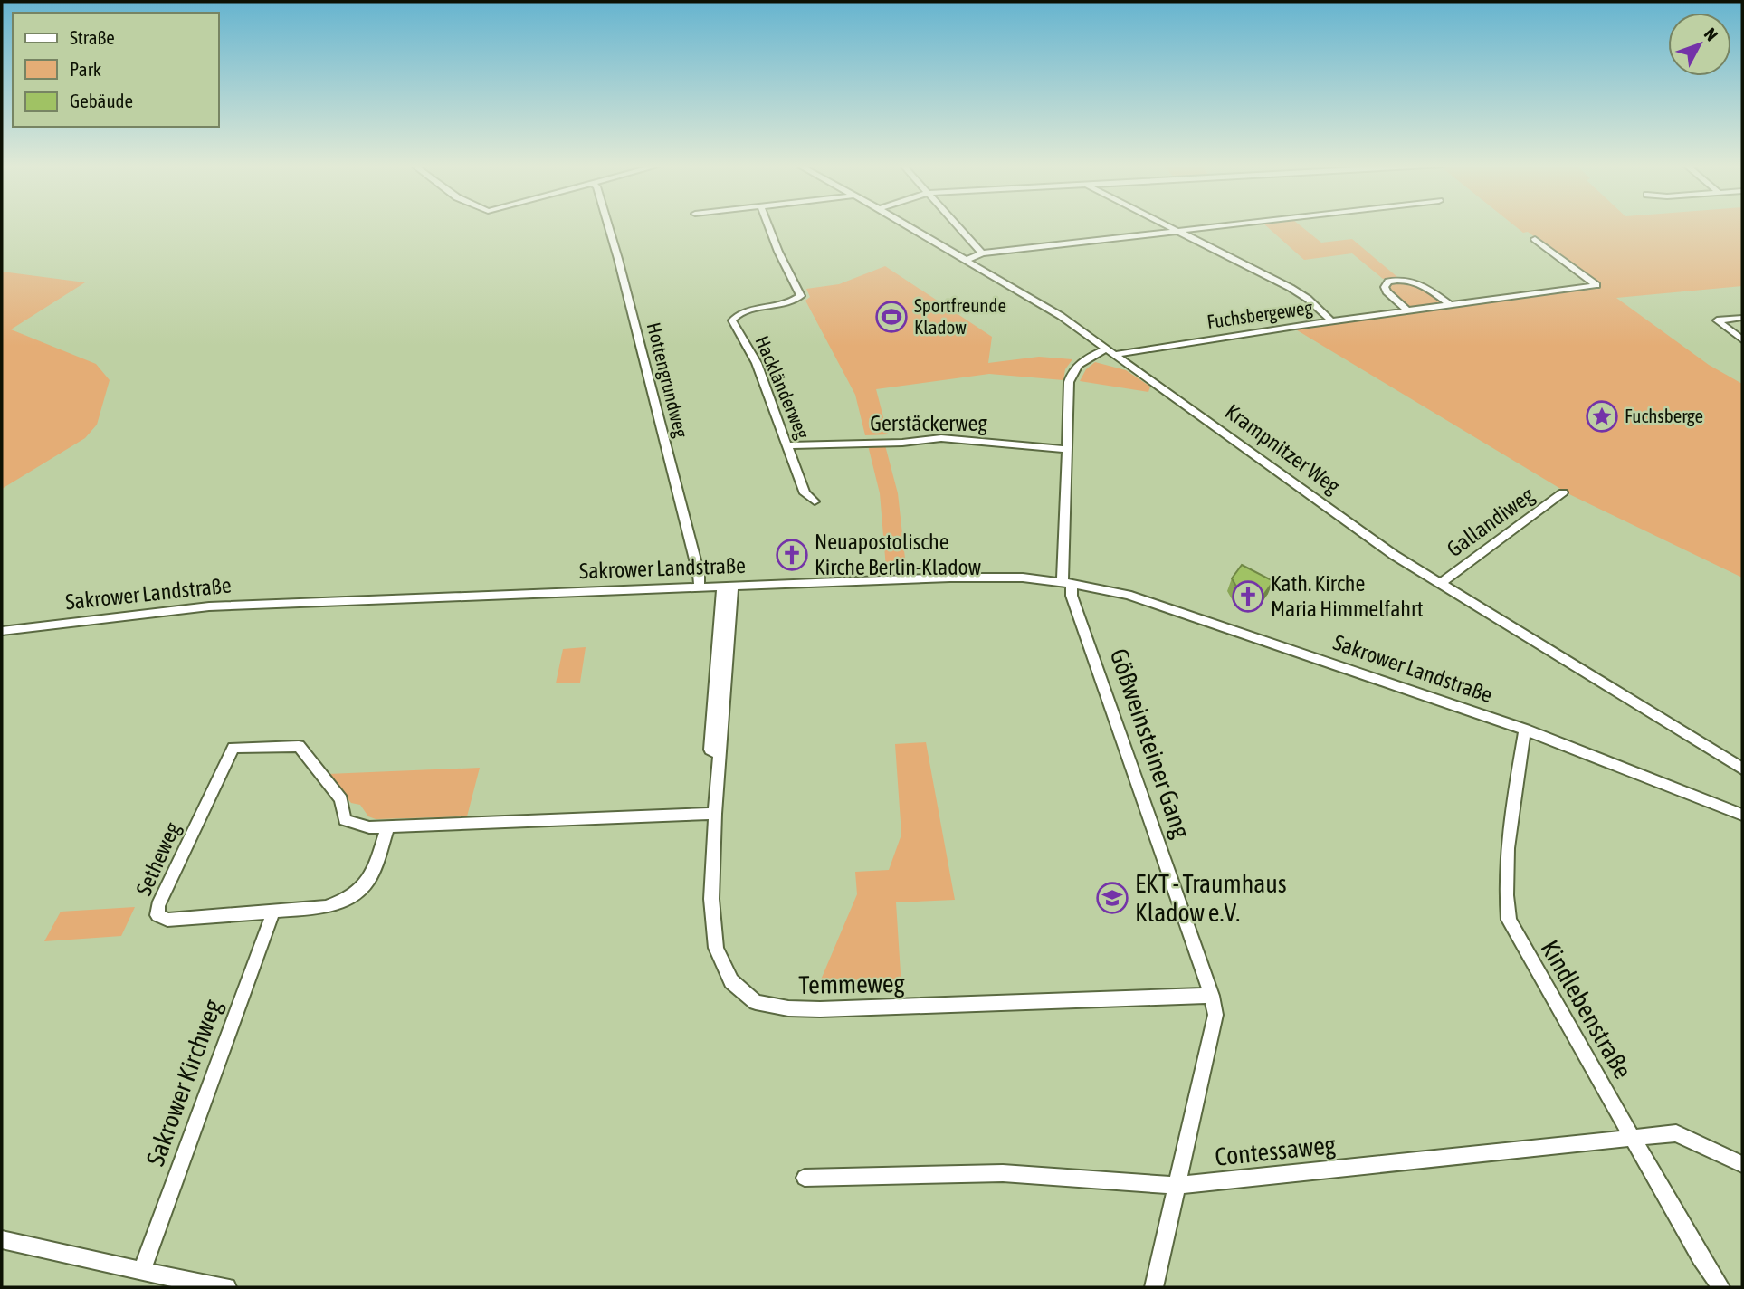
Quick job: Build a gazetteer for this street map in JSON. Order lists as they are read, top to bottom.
{
  "streets": {
    "street": [
      "Fuchsbergeweg",
      "Hottengrundweg",
      "Hackländerweg",
      "Gerstäckerweg",
      "Krampnitzer Weg",
      "Gallandiweg",
      "Sakrower Landstraße",
      "Gößweinsteiner Gang",
      "Setheweg",
      "Temmeweg",
      "Kindlebenstraße",
      "Sakrower Kirchweg",
      "Contessaweg"
    ]
  },
  "crossings": [
    ["Fuchsbergeweg", "Krampnitzer Weg"],
    ["Hottengrundweg", "Sakrower Landstraße"],
    ["Hackländerweg", "Gerstäckerweg"],
    ["Gerstäckerweg", "Gößweinsteiner Gang"],
    ["Krampnitzer Weg", "Gallandiweg"],
    ["Krampnitzer Weg", "Gößweinsteiner Gang"],
    ["Sakrower Landstraße", "Gößweinsteiner Gang"],
    ["Sakrower Landstraße", "Temmeweg"],
    ["Sakrower Landstraße", "Kindlebenstraße"],
    ["Gößweinsteiner Gang", "Temmeweg"],
    ["Gößweinsteiner Gang", "Contessaweg"],
    ["Setheweg", "Temmeweg"],
    ["Setheweg", "Sakrower Kirchweg"],
    ["Kindlebenstraße", "Contessaweg"]
  ],
  "places": {
    "sports": ["Sportfreunde Kladow"],
    "place": ["Fuchsberge"],
    "church": ["Neuapostolische Kirche Berlin-Kladow", "Kath. Kirche Maria Himmelfahrt"],
    "school or university": ["EKT - Traumhaus Kladow e.V."]
  },
  "legend": ["Straße", "Park", "Gebäude"],
  "north": "top right"
}
